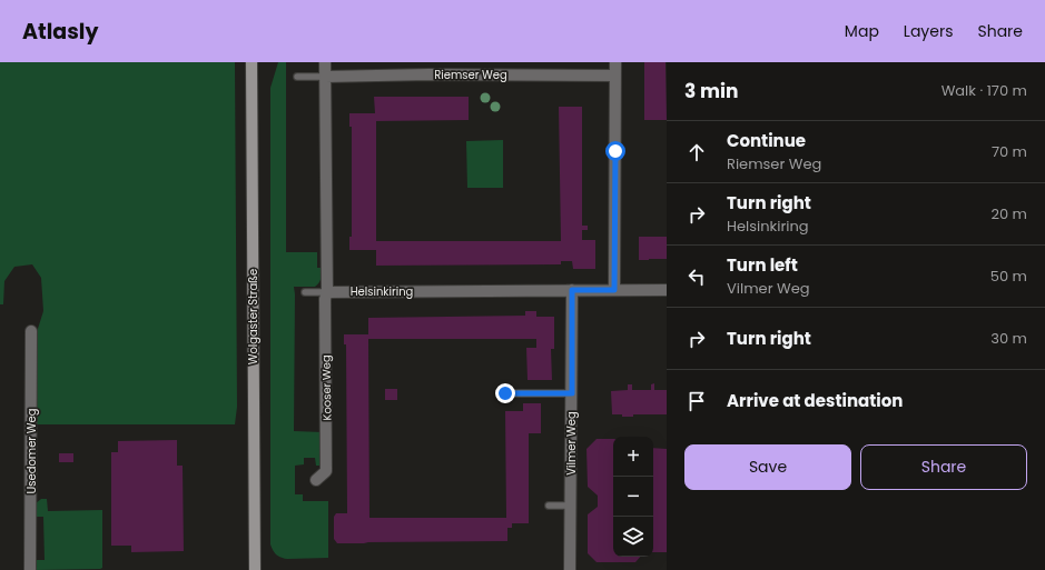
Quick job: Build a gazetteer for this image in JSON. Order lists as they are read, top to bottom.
{
  "streets": {
    "main road": ["Wolgaster Straße"],
    "street": [
      "Riemser Weg",
      "Helsinkiring",
      "Kooser Weg",
      "Vilmer Weg",
      "Usedomer Weg"
    ]
  },
  "crossings": [
    ["Helsinkiring", "Kooser Weg"],
    ["Helsinkiring", "Vilmer Weg"]
  ],
  "page": {
    "header": "Atlasly",
    "nav": ["Map", "Layers", "Share"],
    "heading": ["3 min", "Walk · 170 m"],
    "list": [
      ["Continue", "Riemser Weg", "70 m"],
      ["Turn right", "Helsinkiring", "20 m"],
      ["Turn left", "Vilmer Weg", "50 m"],
      ["Turn right", "30 m"],
      "Arrive at destination"
    ],
    "buttons": ["Save", "Share"],
    "map_buttons": ["+", "−"]
  }
}
